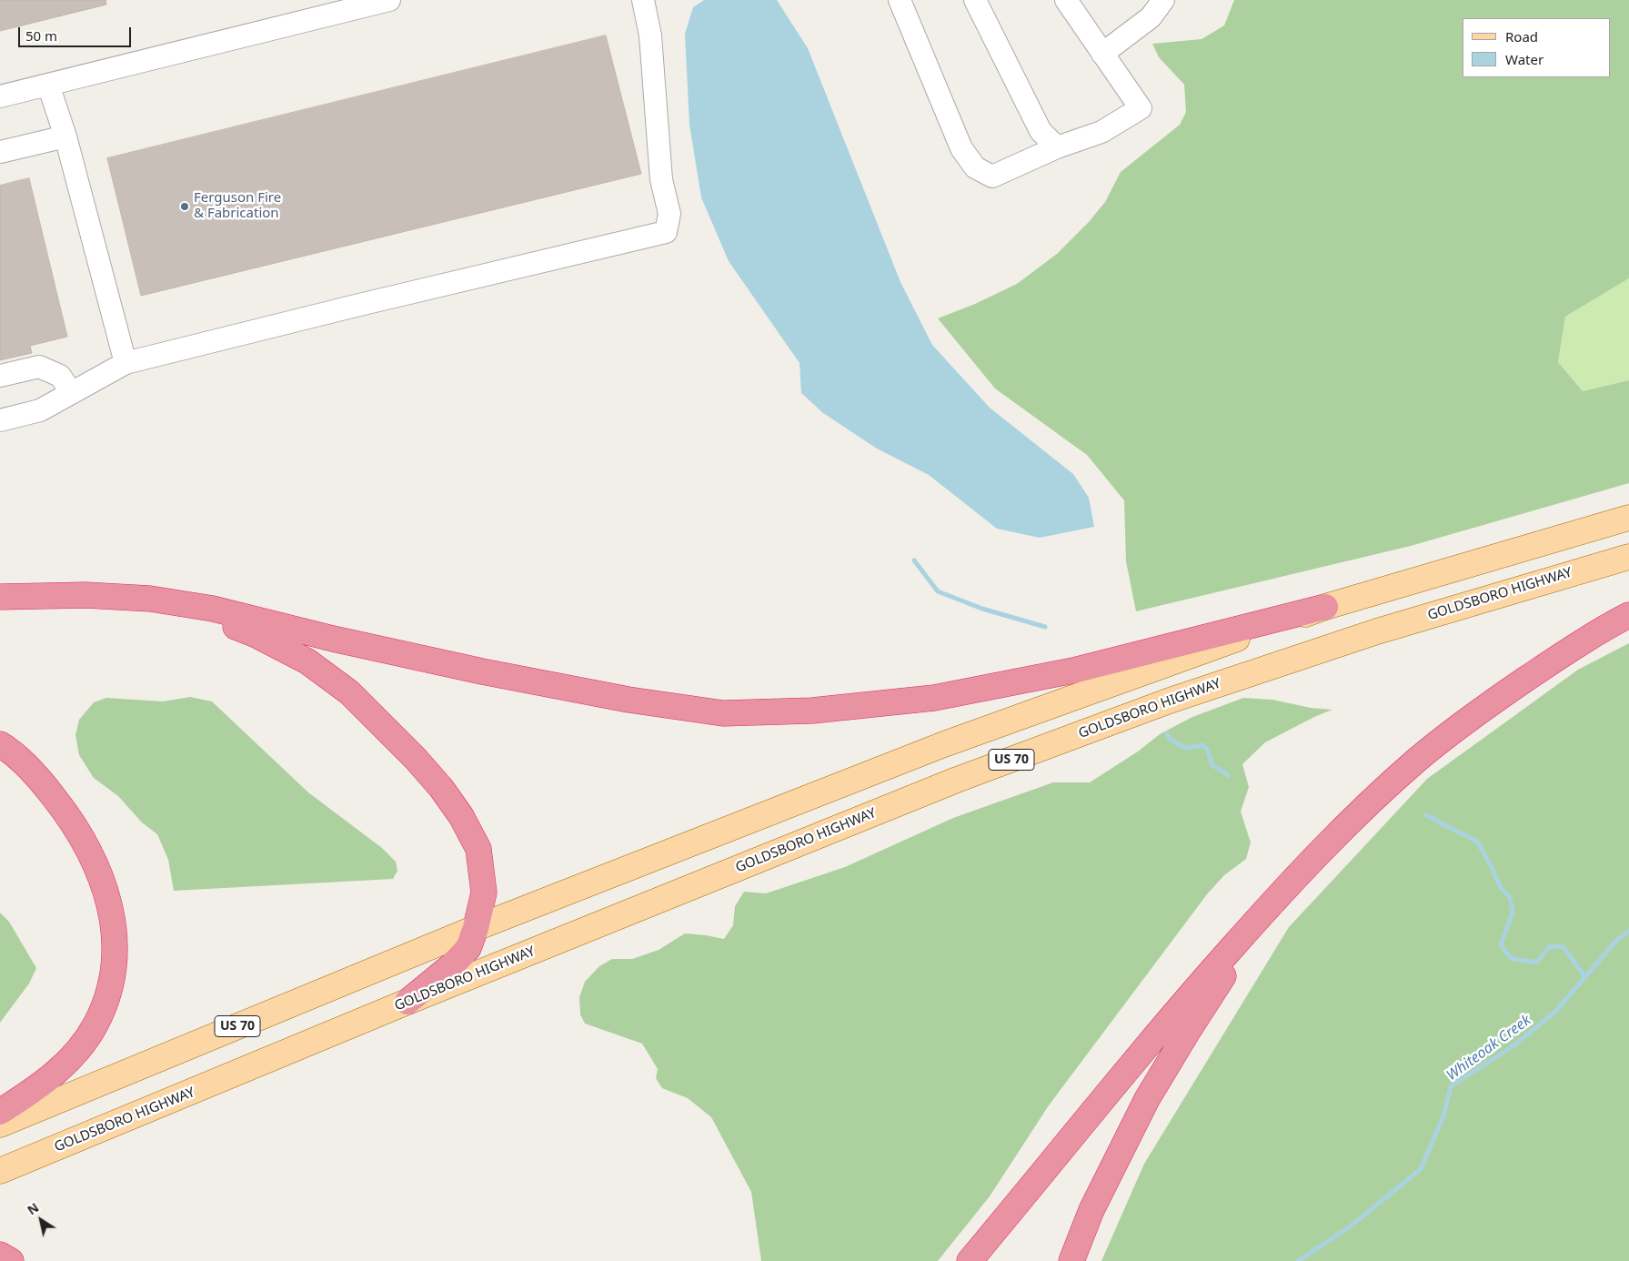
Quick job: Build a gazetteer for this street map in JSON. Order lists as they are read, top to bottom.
{
  "streets": {
    "main road": ["GOLDSBORO HIGHWAY", "US 70"]
  },
  "water": ["Whiteoak Creek"],
  "places": ["Ferguson Fire & Fabrication"],
  "legend": ["Road", "Water"],
  "scale_bar": "50 m",
  "north": "top left"
}
